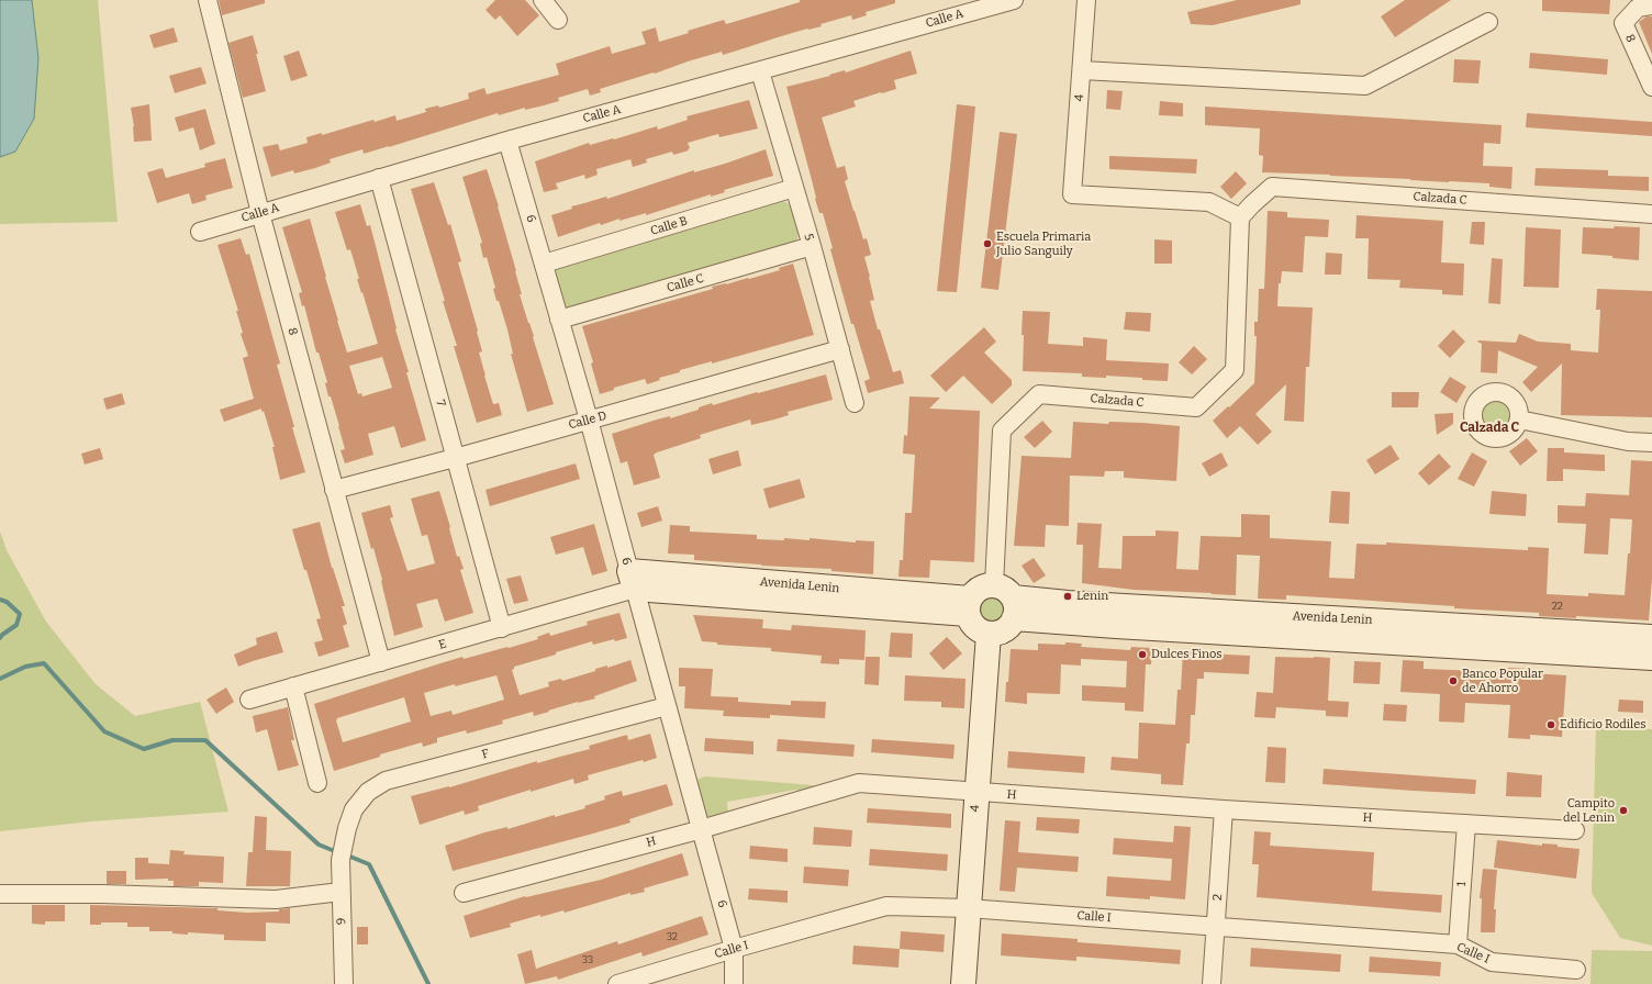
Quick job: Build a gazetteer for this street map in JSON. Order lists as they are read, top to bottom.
{
  "streets": {
    "street": [
      "Calle A",
      "8",
      "4",
      "Calzada C",
      "6",
      "Calle B",
      "5",
      "Calle C",
      "7",
      "Calle D",
      "Avenida Lenin",
      "E",
      "F",
      "H",
      "1",
      "2",
      "Calle I",
      "9"
    ]
  },
  "crossings": [
    ["Calle A", "8"],
    ["Calle A", "6"],
    ["Calle A", "5"],
    ["Calle A", "7"],
    ["8", "Calle D"],
    ["8", "E"],
    ["4", "Calzada C"],
    ["4", "Avenida Lenin"],
    ["4", "H"],
    ["4", "Calle I"],
    ["Calzada C", "Avenida Lenin"],
    ["6", "Calle B"],
    ["6", "Calle C"],
    ["6", "Calle D"],
    ["6", "Avenida Lenin"],
    ["6", "E"],
    ["6", "F"],
    ["6", "H"],
    ["6", "Calle I"],
    ["Calle B", "5"],
    ["5", "Calle C"],
    ["5", "Calle D"],
    ["7", "Calle D"],
    ["7", "E"],
    ["Avenida Lenin", "E"],
    ["F", "9"],
    ["H", "1"],
    ["H", "2"],
    ["1", "Calle I"],
    ["2", "Calle I"]
  ],
  "districts": ["Calzada C"],
  "places": [
    "Escuela Primaria Julio Sanguily",
    "Lenin",
    "Dulces Finos",
    "Banco Popular de Ahorro",
    "Edificio Rodiles",
    "Campito del Lenin"
  ],
  "house_numbers": ["22", "32", "33"]
}
